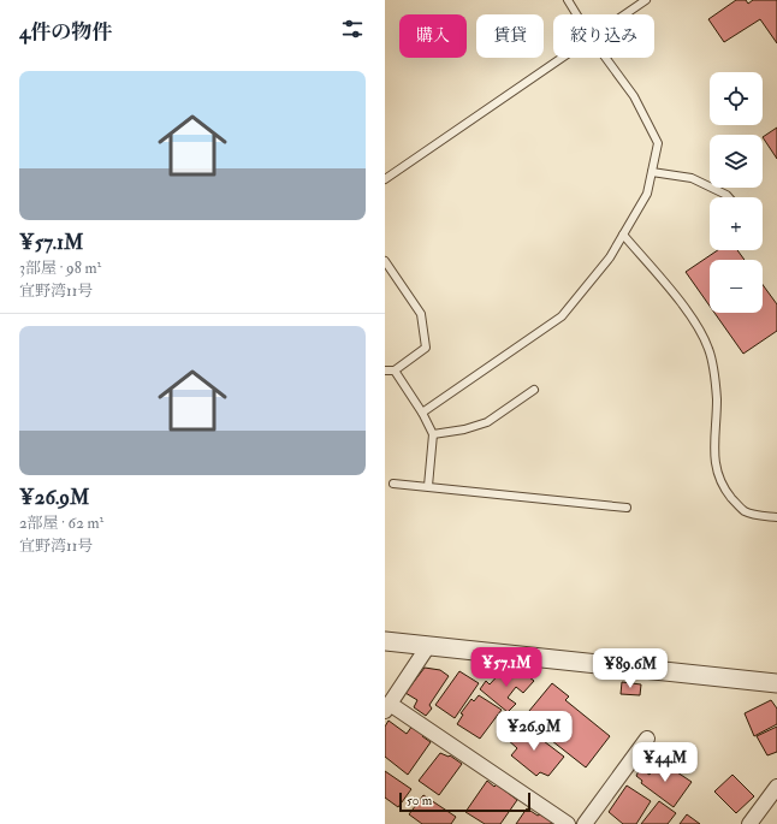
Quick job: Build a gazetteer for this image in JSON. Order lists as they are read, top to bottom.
{
  "scale_bar": "50 m",
  "page": {
    "heading": "4件の物件",
    "chip": ["購入", "賃貸", "絞り込み"],
    "list": [
      {
        "name": "¥57.1M",
        "note": "3部屋 · 98 m² · 宜野湾11号"
      },
      {
        "name": "¥26.9M",
        "note": "2部屋 · 62 m² · 宜野湾11号"
      }
    ],
    "map_buttons": ["+", "−"],
    "price": [
      "¥57.1M",
      "¥89.6M",
      "¥26.9M",
      "¥44M"
    ],
    "scale": "50 m"
  }
}
